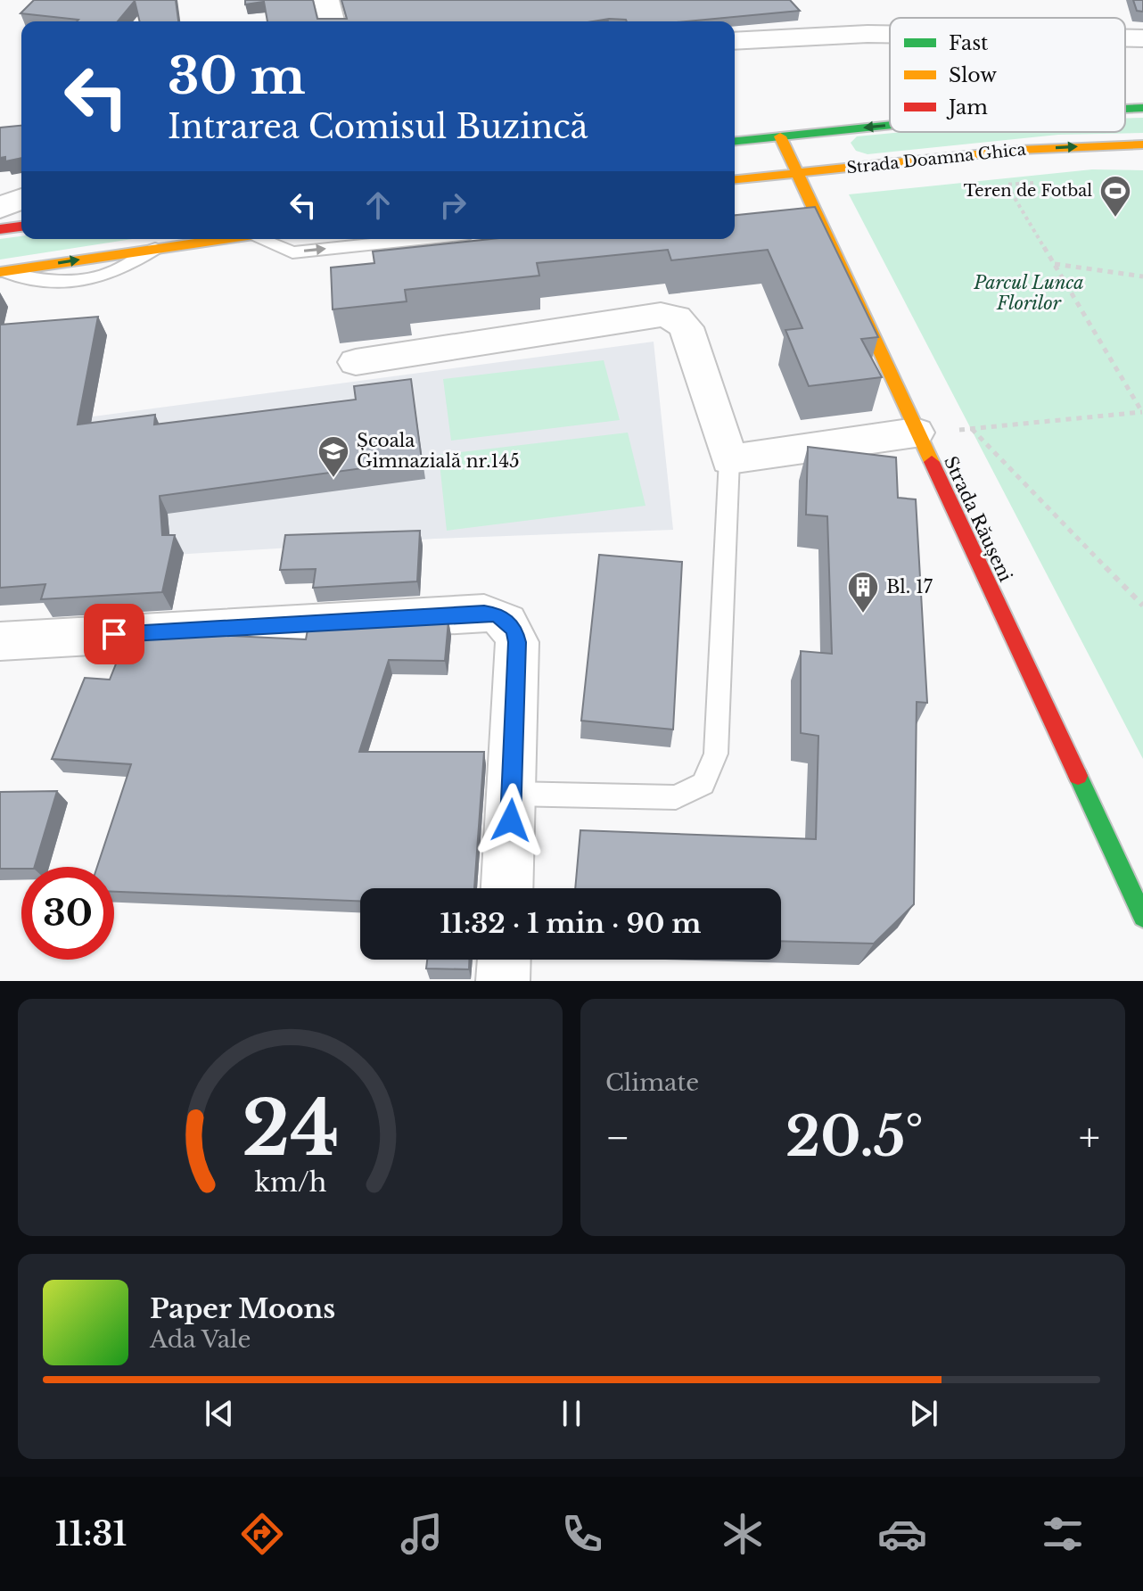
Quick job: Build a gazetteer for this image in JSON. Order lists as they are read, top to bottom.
{
  "streets": {
    "main road": ["Strada Doamna Ghica", "Strada Răușeni"]
  },
  "crossings": [
    ["Strada Doamna Ghica", "Strada Răușeni"]
  ],
  "parks": ["Parcul Lunca Florilor"],
  "places": {
    "sports": ["Teren de Fotbal"],
    "school or university": ["Școala Gimnazială nr.145"],
    "building": ["Bl. 17"]
  },
  "legend": ["Fast", "Slow", "Jam"],
  "page": {
    "turn": ["30 m", "Intrarea Comisul Buzincă"],
    "limit": "30",
    "trip": "11:32 · 1 min · 90 m",
    "tile": "Climate",
    "heat": ["−", "20.5°", "+"],
    "song": ["Paper Moons", "Ada Vale"],
    "tabs": "11:31",
    "gauge": ["24", "km/h"]
  }
}
